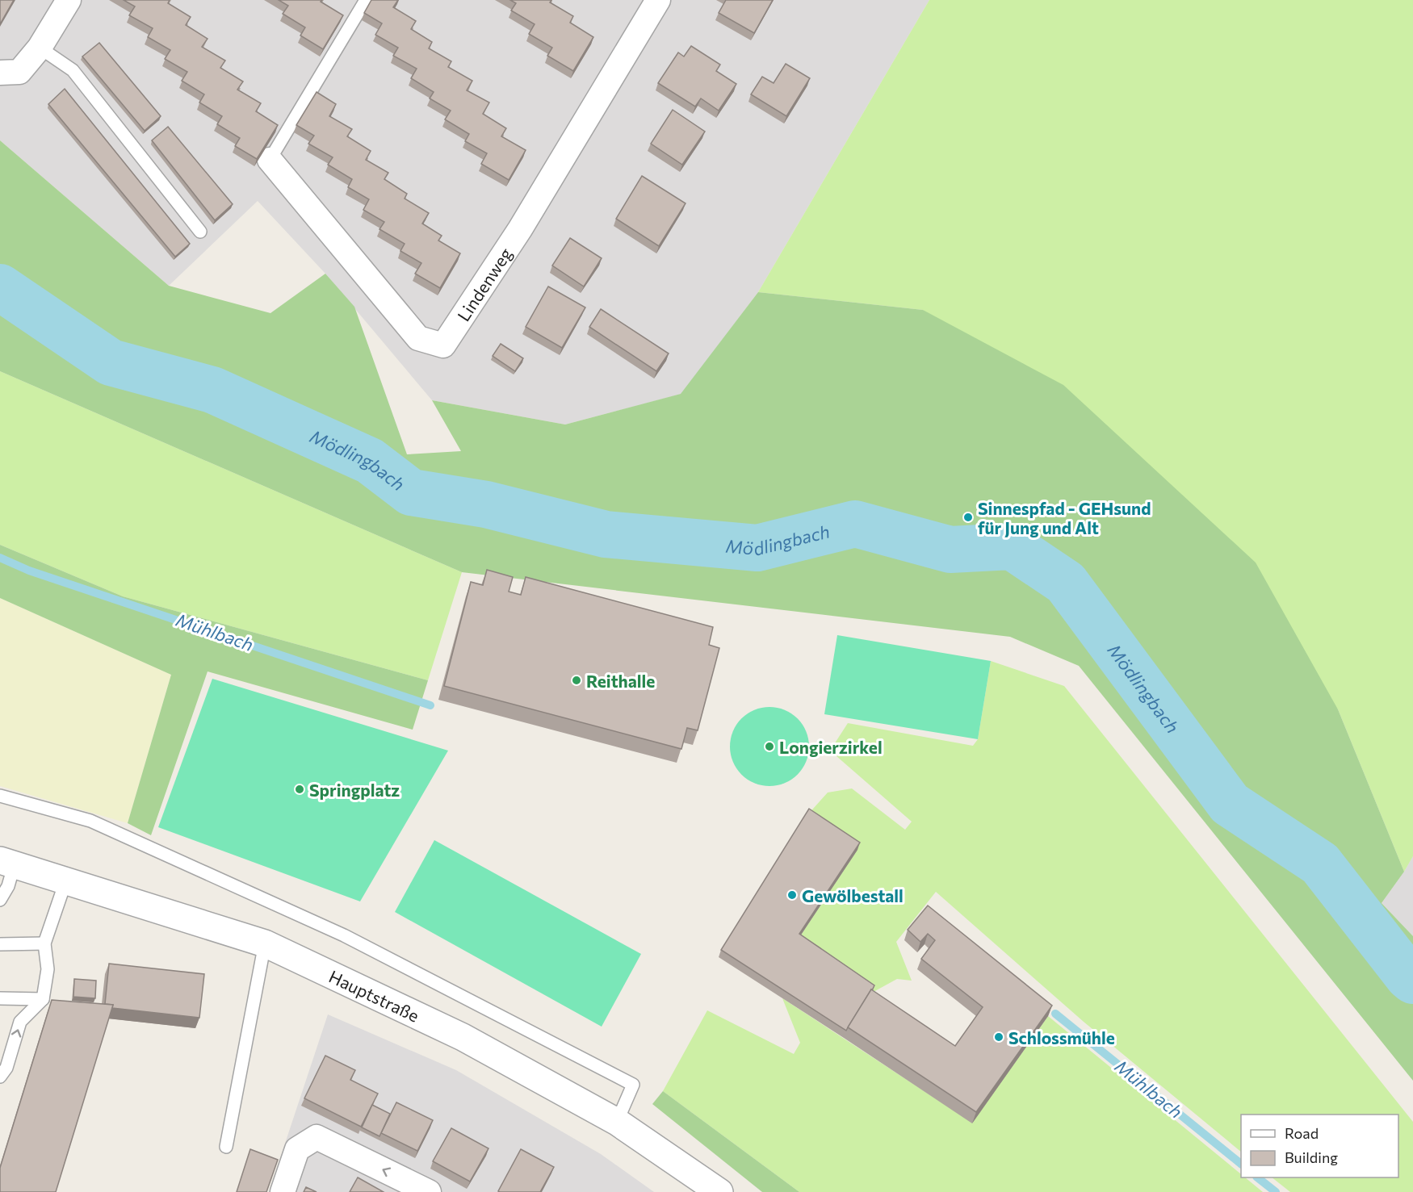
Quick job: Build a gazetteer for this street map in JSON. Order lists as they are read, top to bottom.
{
  "streets": {
    "street": ["Lindenweg", "Hauptstraße"]
  },
  "water": ["Mödlingbach", "Mühlbach"],
  "places": [
    "Sinnespfad - GEHsund für Jung und Alt",
    "Reithalle",
    "Longierzirkel",
    "Springplatz",
    "Gewölbestall",
    "Schlossmühle"
  ],
  "legend": ["Road", "Building"]
}
